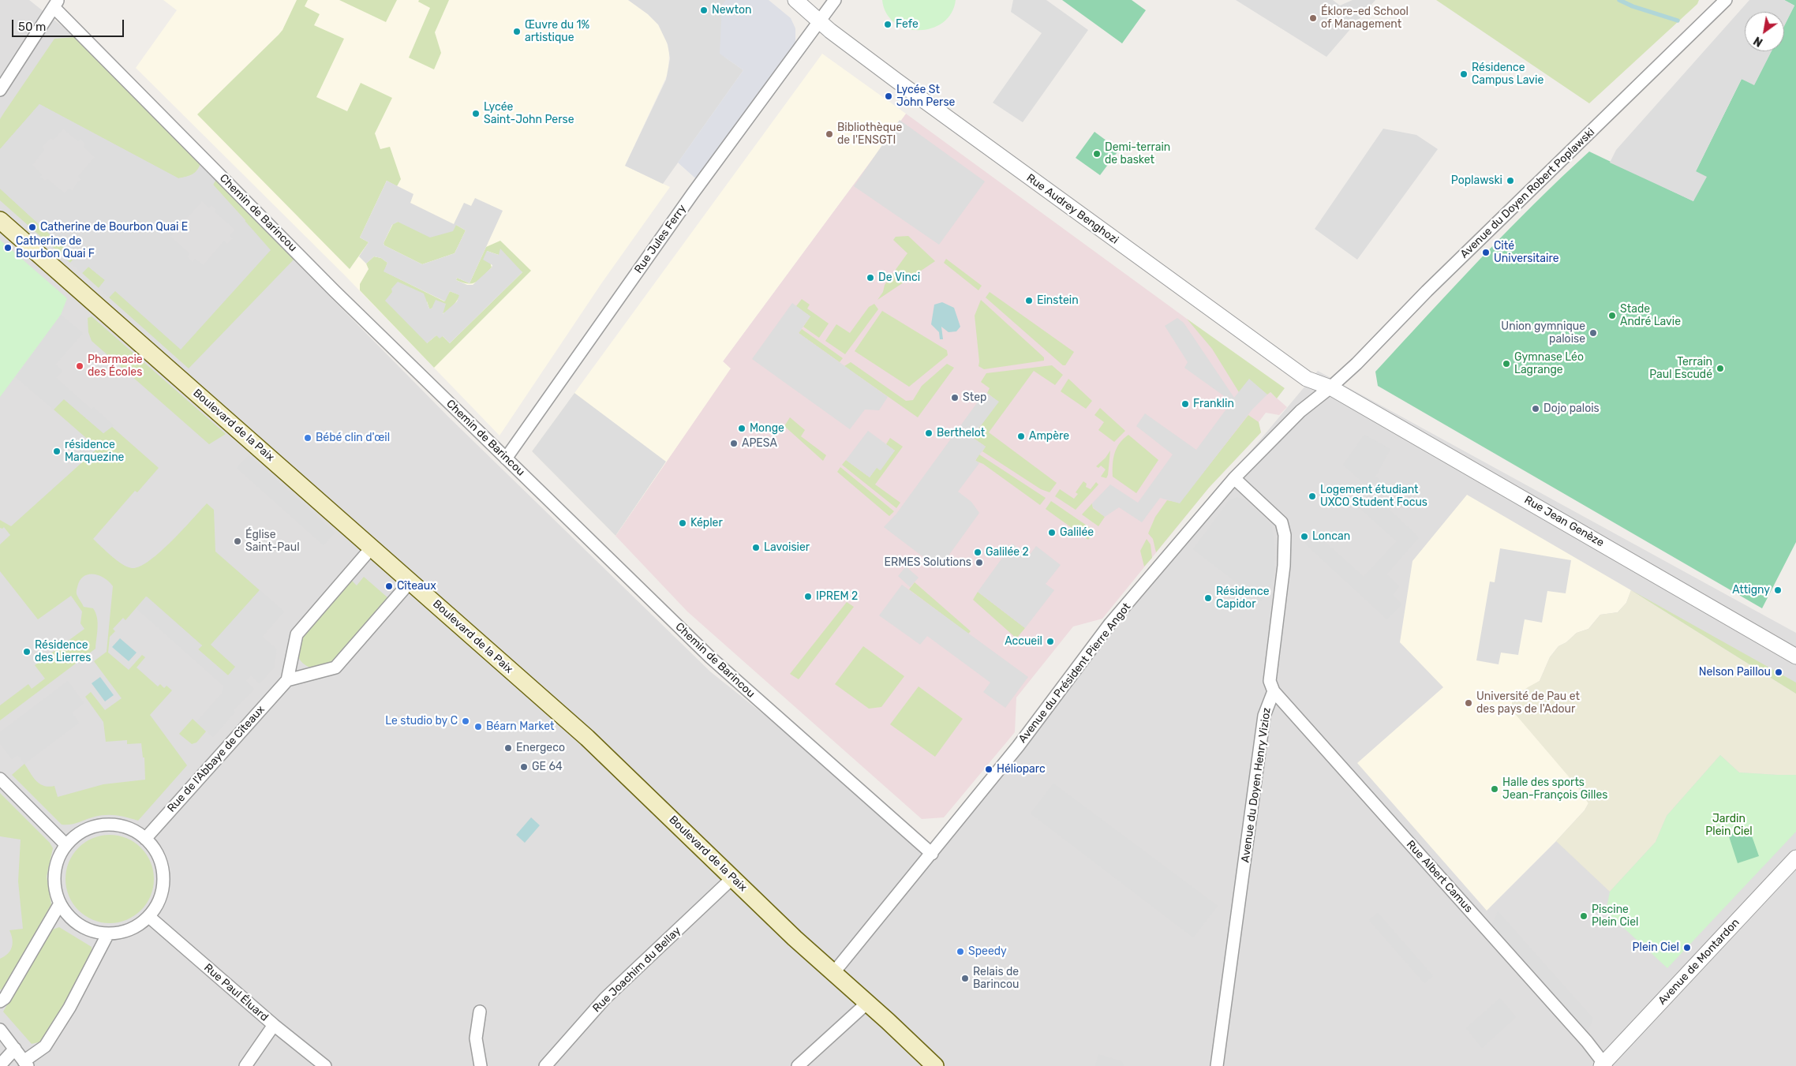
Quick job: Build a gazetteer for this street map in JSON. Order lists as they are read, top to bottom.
{
  "streets": {
    "main road": ["Boulevard de la Paix"],
    "street": [
      "Avenue du Doyen Robert Poplawski",
      "Rue Audrey Benghozi",
      "Chemin de Barincou",
      "Rue Jules Ferry",
      "Rue Jean Genèze",
      "Avenue du Président Pierre Angot",
      "Rue de l'Abbaye de Cîteaux",
      "Avenue du Doyen Henry Vizioz",
      "Rue Albert Camus",
      "Avenue de Montardon",
      "Rue Joachim du Bellay",
      "Rue Paul Éluard"
    ]
  },
  "crossings": [
    ["Avenue du Doyen Robert Poplawski", "Rue Audrey Benghozi"],
    ["Avenue du Doyen Robert Poplawski", "Rue Jean Genèze"],
    ["Avenue du Doyen Robert Poplawski", "Avenue du Président Pierre Angot"],
    ["Rue Audrey Benghozi", "Rue Jules Ferry"],
    ["Rue Audrey Benghozi", "Rue Jean Genèze"],
    ["Rue Audrey Benghozi", "Avenue du Président Pierre Angot"],
    ["Chemin de Barincou", "Rue Jules Ferry"],
    ["Chemin de Barincou", "Avenue du Président Pierre Angot"],
    ["Boulevard de la Paix", "Avenue du Président Pierre Angot"],
    ["Boulevard de la Paix", "Rue Joachim du Bellay"],
    ["Rue Jean Genèze", "Avenue du Président Pierre Angot"],
    ["Avenue du Président Pierre Angot", "Avenue du Doyen Henry Vizioz"],
    ["Rue de l'Abbaye de Cîteaux", "Rue Paul Éluard"],
    ["Avenue du Doyen Henry Vizioz", "Rue Albert Camus"],
    ["Rue Albert Camus", "Avenue de Montardon"]
  ],
  "parks": ["Jardin Plein Ciel"],
  "places": [
    "Newton",
    "Éklore-ed School of Management",
    "Fefe",
    "Œuvre du 1% artistique",
    "Résidence Campus Lavie",
    "Lycée St John Perse",
    "Lycée Saint-John Perse",
    "Bibliothèque de l'ENSGTI",
    "Demi-terrain de basket",
    "Poplawski",
    "Catherine de Bourbon Quai E",
    "Catherine de Bourbon Quai F",
    "Cité Universitaire",
    "De Vinci",
    "Einstein",
    "Stade André Lavie",
    "Union gymnique paloise",
    "Gymnase Léo Lagrange",
    "Pharmacie des Écoles",
    "Terrain Paul Escudé",
    "Step",
    "Franklin",
    "Dojo palois",
    "Monge",
    "Berthelot",
    "Ampère",
    "Bébé clin d'œil",
    "APESA",
    "résidence Marquezine",
    "Logement étudiant UXCO Student Focus",
    "Képler",
    "Galilée",
    "Loncan",
    "Église Saint-Paul",
    "Lavoisier",
    "Galilée 2",
    "ERMES Solutions",
    "Cîteaux",
    "Attigny",
    "IPREM 2",
    "Résidence Capidor",
    "Accueil",
    "Résidence des Lierres",
    "Nelson Paillou",
    "Université de Pau et des pays de l'Adour",
    "Le studio by C",
    "Béarn Market",
    "Energeco",
    "GE 64",
    "Hélioparc",
    "Halle des sports Jean-François Gilles",
    "Piscine Plein Ciel",
    "Plein Ciel",
    "Speedy",
    "Relais de Barincou"
  ],
  "scale_bar": "50 m",
  "north": "bottom left"
}
